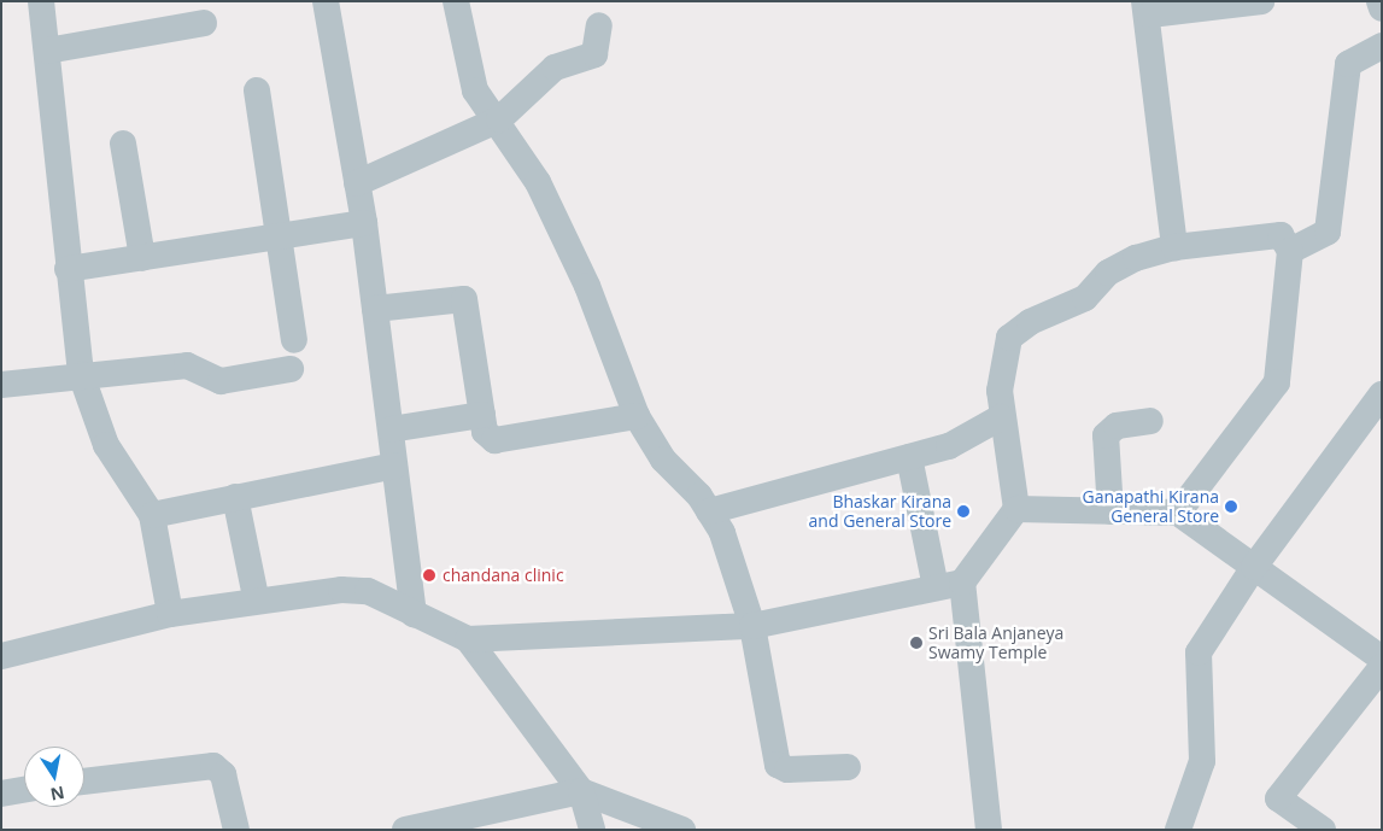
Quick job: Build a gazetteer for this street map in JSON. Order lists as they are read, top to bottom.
{
  "places": [
    "Ganapathi Kirana General Store",
    "Bhaskar Kirana and General Store",
    "chandana clinic",
    "Sri Bala Anjaneya Swamy Temple"
  ],
  "north": "bottom"
}
